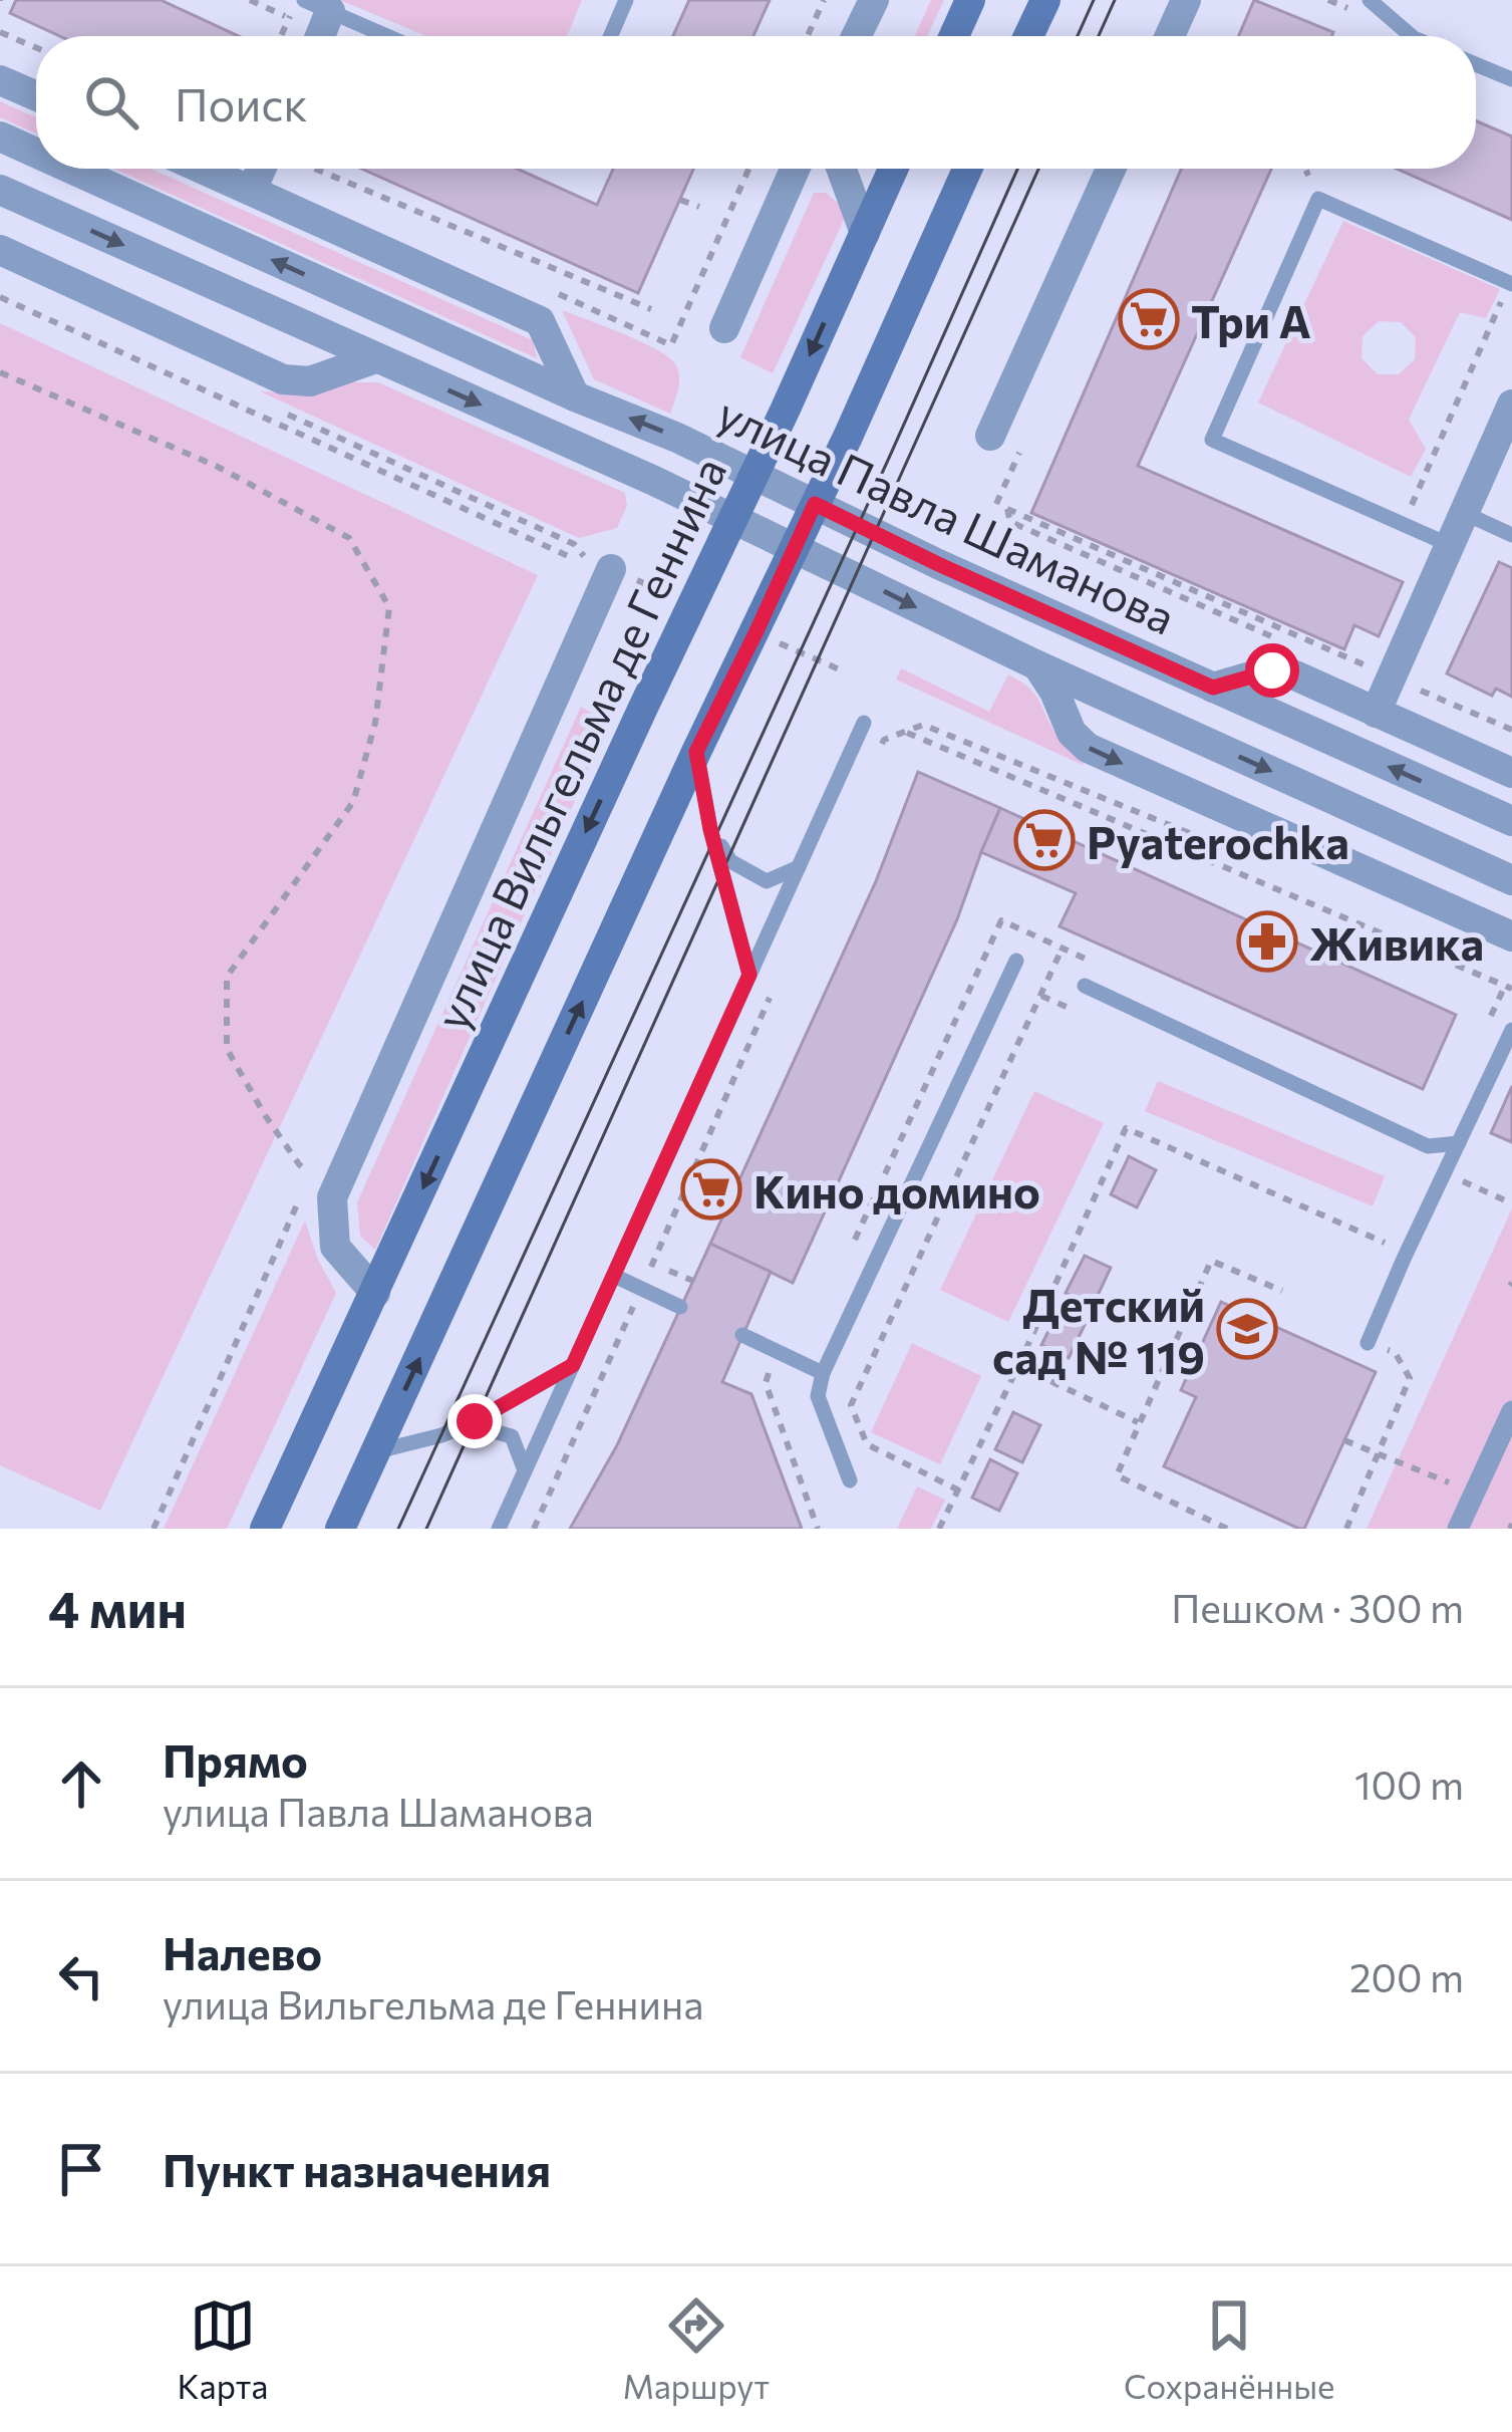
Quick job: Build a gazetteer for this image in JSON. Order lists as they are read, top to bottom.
{
  "streets": {
    "main road": ["улица Вильгельма де Геннина"],
    "street": ["улица Павла Шаманова"]
  },
  "crossings": [
    ["улица Павла Шаманова", "улица Вильгельма де Геннина"]
  ],
  "places": {
    "supermarket": ["Три А", "Pyaterochka", "Кино домино"],
    "pharmacy": ["Живика"],
    "school or university": ["Детский сад № 119"]
  },
  "page": {
    "search": "Поиск",
    "heading": ["4 мин", "Пешком · 300 m"],
    "list": [
      ["Прямо", "улица Павла Шаманова", "100 m"],
      ["Налево", "улица Вильгельма де Геннина", "200 m"],
      "Пункт назначения"
    ],
    "nav": ["Карта", "Маршрут", "Сохранённые"]
  }
}
